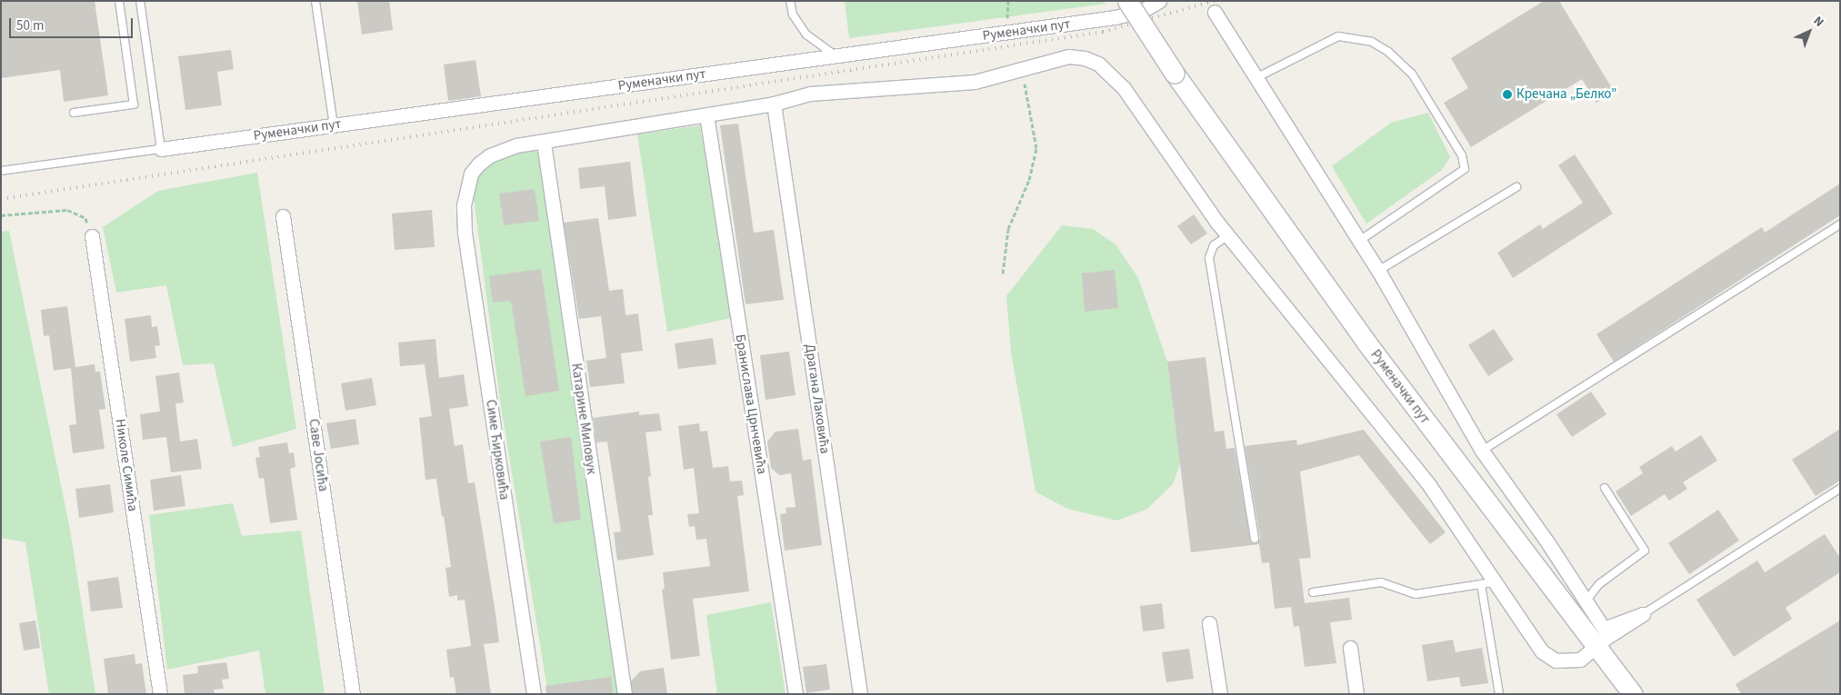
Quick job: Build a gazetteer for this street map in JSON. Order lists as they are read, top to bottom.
{
  "streets": {
    "main road": ["Руменачки пут"],
    "street": [
      "Драгана Лаковића",
      "Бранислава Црнчевића",
      "Катарине Миловук",
      "Симе Ћирковића",
      "Саве Јосића",
      "Николе Симића"
    ]
  },
  "crossings": [
    ["Руменачки пут", "Симе Ћирковића"],
    ["Драгана Лаковића", "Симе Ћирковића"],
    ["Бранислава Црнчевића", "Симе Ћирковића"],
    ["Катарине Миловук", "Симе Ћирковића"]
  ],
  "places": ["Кречана „Белко”"],
  "scale_bar": "50 m",
  "north": "top right"
}
